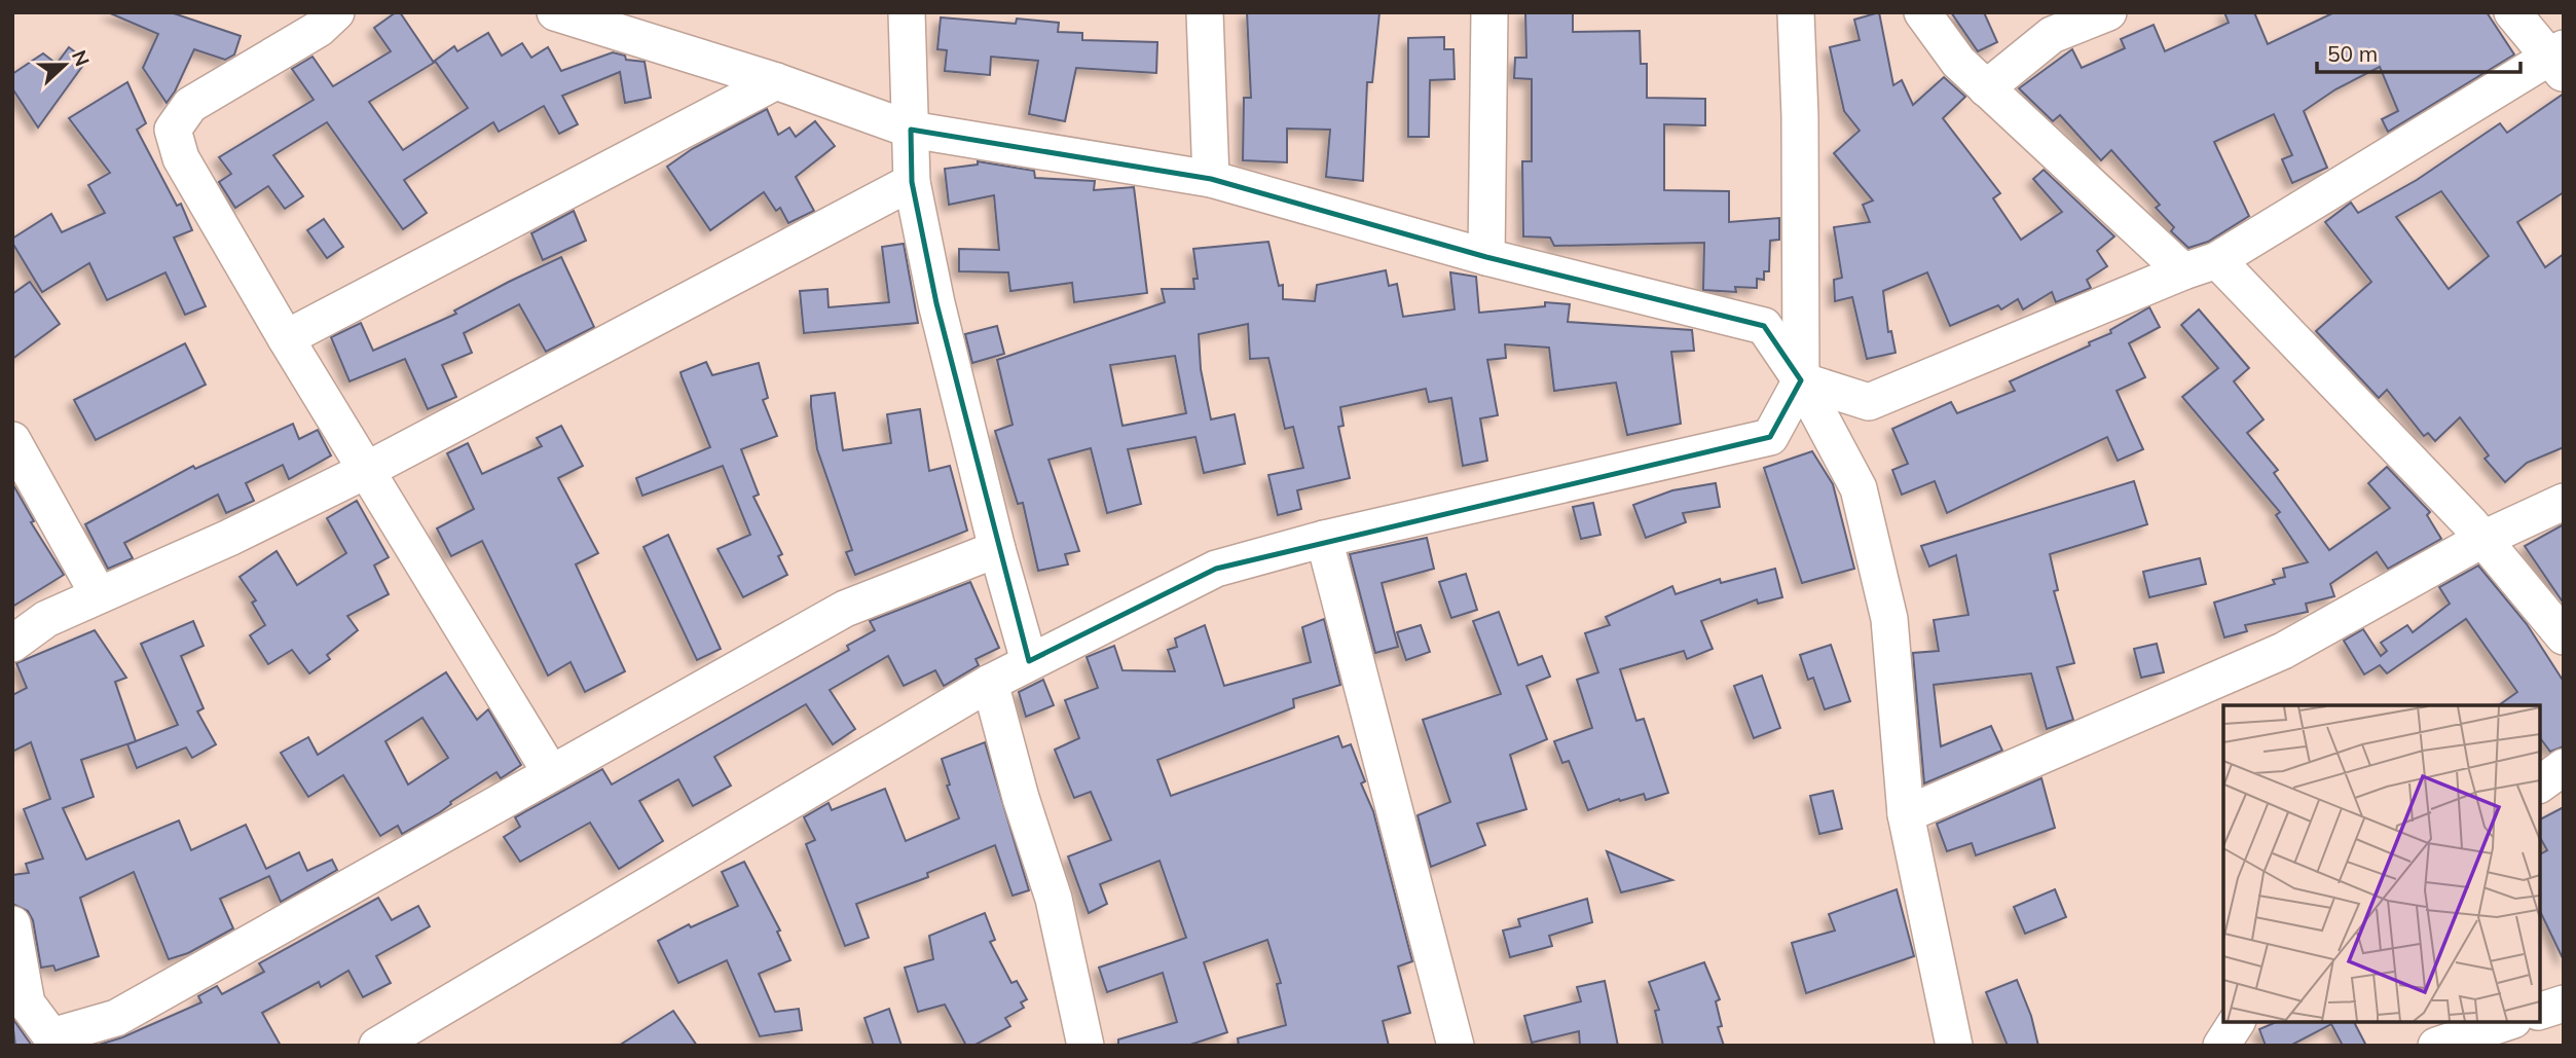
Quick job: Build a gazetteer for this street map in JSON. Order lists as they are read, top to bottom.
{
  "scale_bar": "50 m",
  "north": "right"
}
